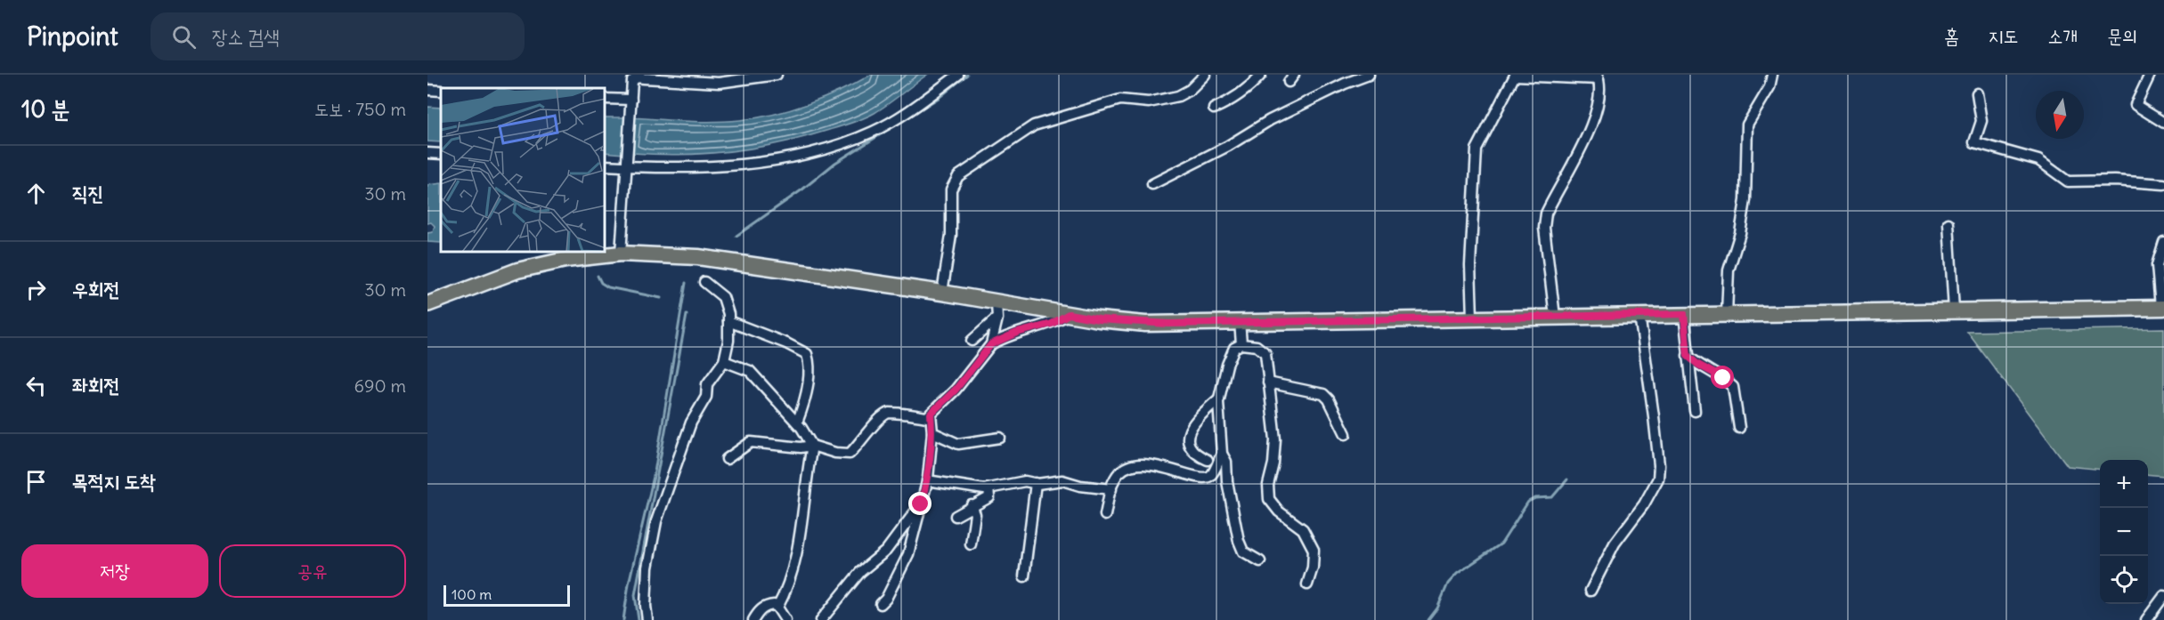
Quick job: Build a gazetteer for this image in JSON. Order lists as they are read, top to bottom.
{
  "scale_bar": "100 m",
  "north": "bottom",
  "page": {
    "header": "Pinpoint",
    "search": "장소 검색",
    "nav": [
      "홈",
      "지도",
      "소개",
      "문의"
    ],
    "heading": ["10 분", "도보 · 750 m"],
    "list": [
      ["직진", "30 m"],
      ["우회전", "30 m"],
      ["좌회전", "690 m"],
      "목적지 도착"
    ],
    "map_buttons": ["+", "−"],
    "buttons": ["저장", "공유"],
    "scale": "100 m"
  }
}
